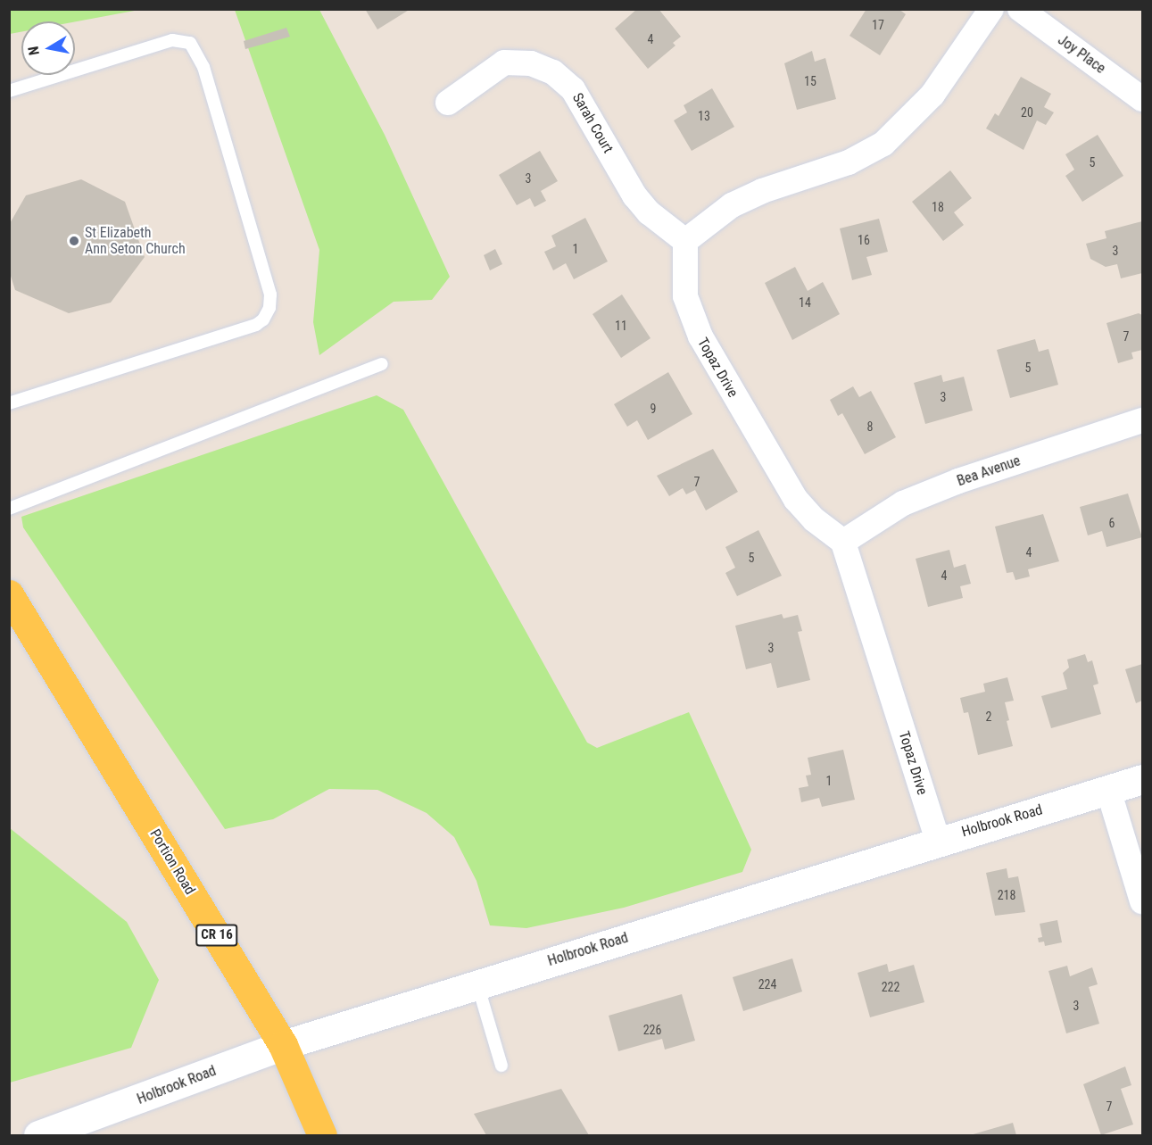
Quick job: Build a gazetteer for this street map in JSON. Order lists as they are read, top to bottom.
{
  "streets": {
    "main road": ["Portion Road", "CR 16"],
    "street": [
      "Joy Place",
      "Sarah Court",
      "Topaz Drive",
      "Bea Avenue",
      "Holbrook Road"
    ]
  },
  "crossings": [
    ["Sarah Court", "Topaz Drive"],
    ["Topaz Drive", "Bea Avenue"],
    ["Topaz Drive", "Holbrook Road"],
    ["Holbrook Road", "Portion Road"]
  ],
  "places": ["St Elizabeth Ann Seton Church"],
  "house_numbers": [
    "17",
    "4",
    "15",
    "20",
    "13",
    "5",
    "3",
    "18",
    "16",
    "1",
    "3",
    "14",
    "11",
    "7",
    "5",
    "3",
    "9",
    "8",
    "7",
    "6",
    "4",
    "5",
    "4",
    "3",
    "2",
    "1",
    "218",
    "224",
    "222",
    "3",
    "226",
    "7"
  ],
  "north": "left"
}
